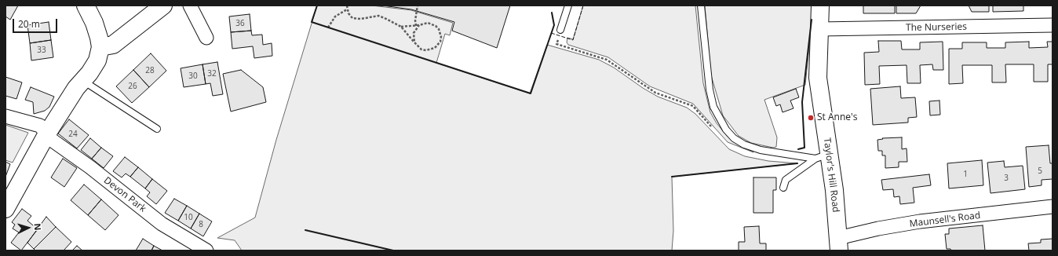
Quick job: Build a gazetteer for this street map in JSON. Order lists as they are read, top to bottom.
{
  "streets": {
    "street": [
      "The Nurseries",
      "Taylor's Hill Road",
      "Devon Park",
      "Maunsell's Road"
    ]
  },
  "crossings": [
    ["The Nurseries", "Taylor's Hill Road"],
    ["Taylor's Hill Road", "Maunsell's Road"]
  ],
  "places": ["St Anne's"],
  "house_numbers": [
    "36",
    "33",
    "28",
    "32",
    "30",
    "26",
    "24",
    "5",
    "1",
    "3",
    "10",
    "8"
  ],
  "scale_bar": "20 m",
  "north": "right"
}
